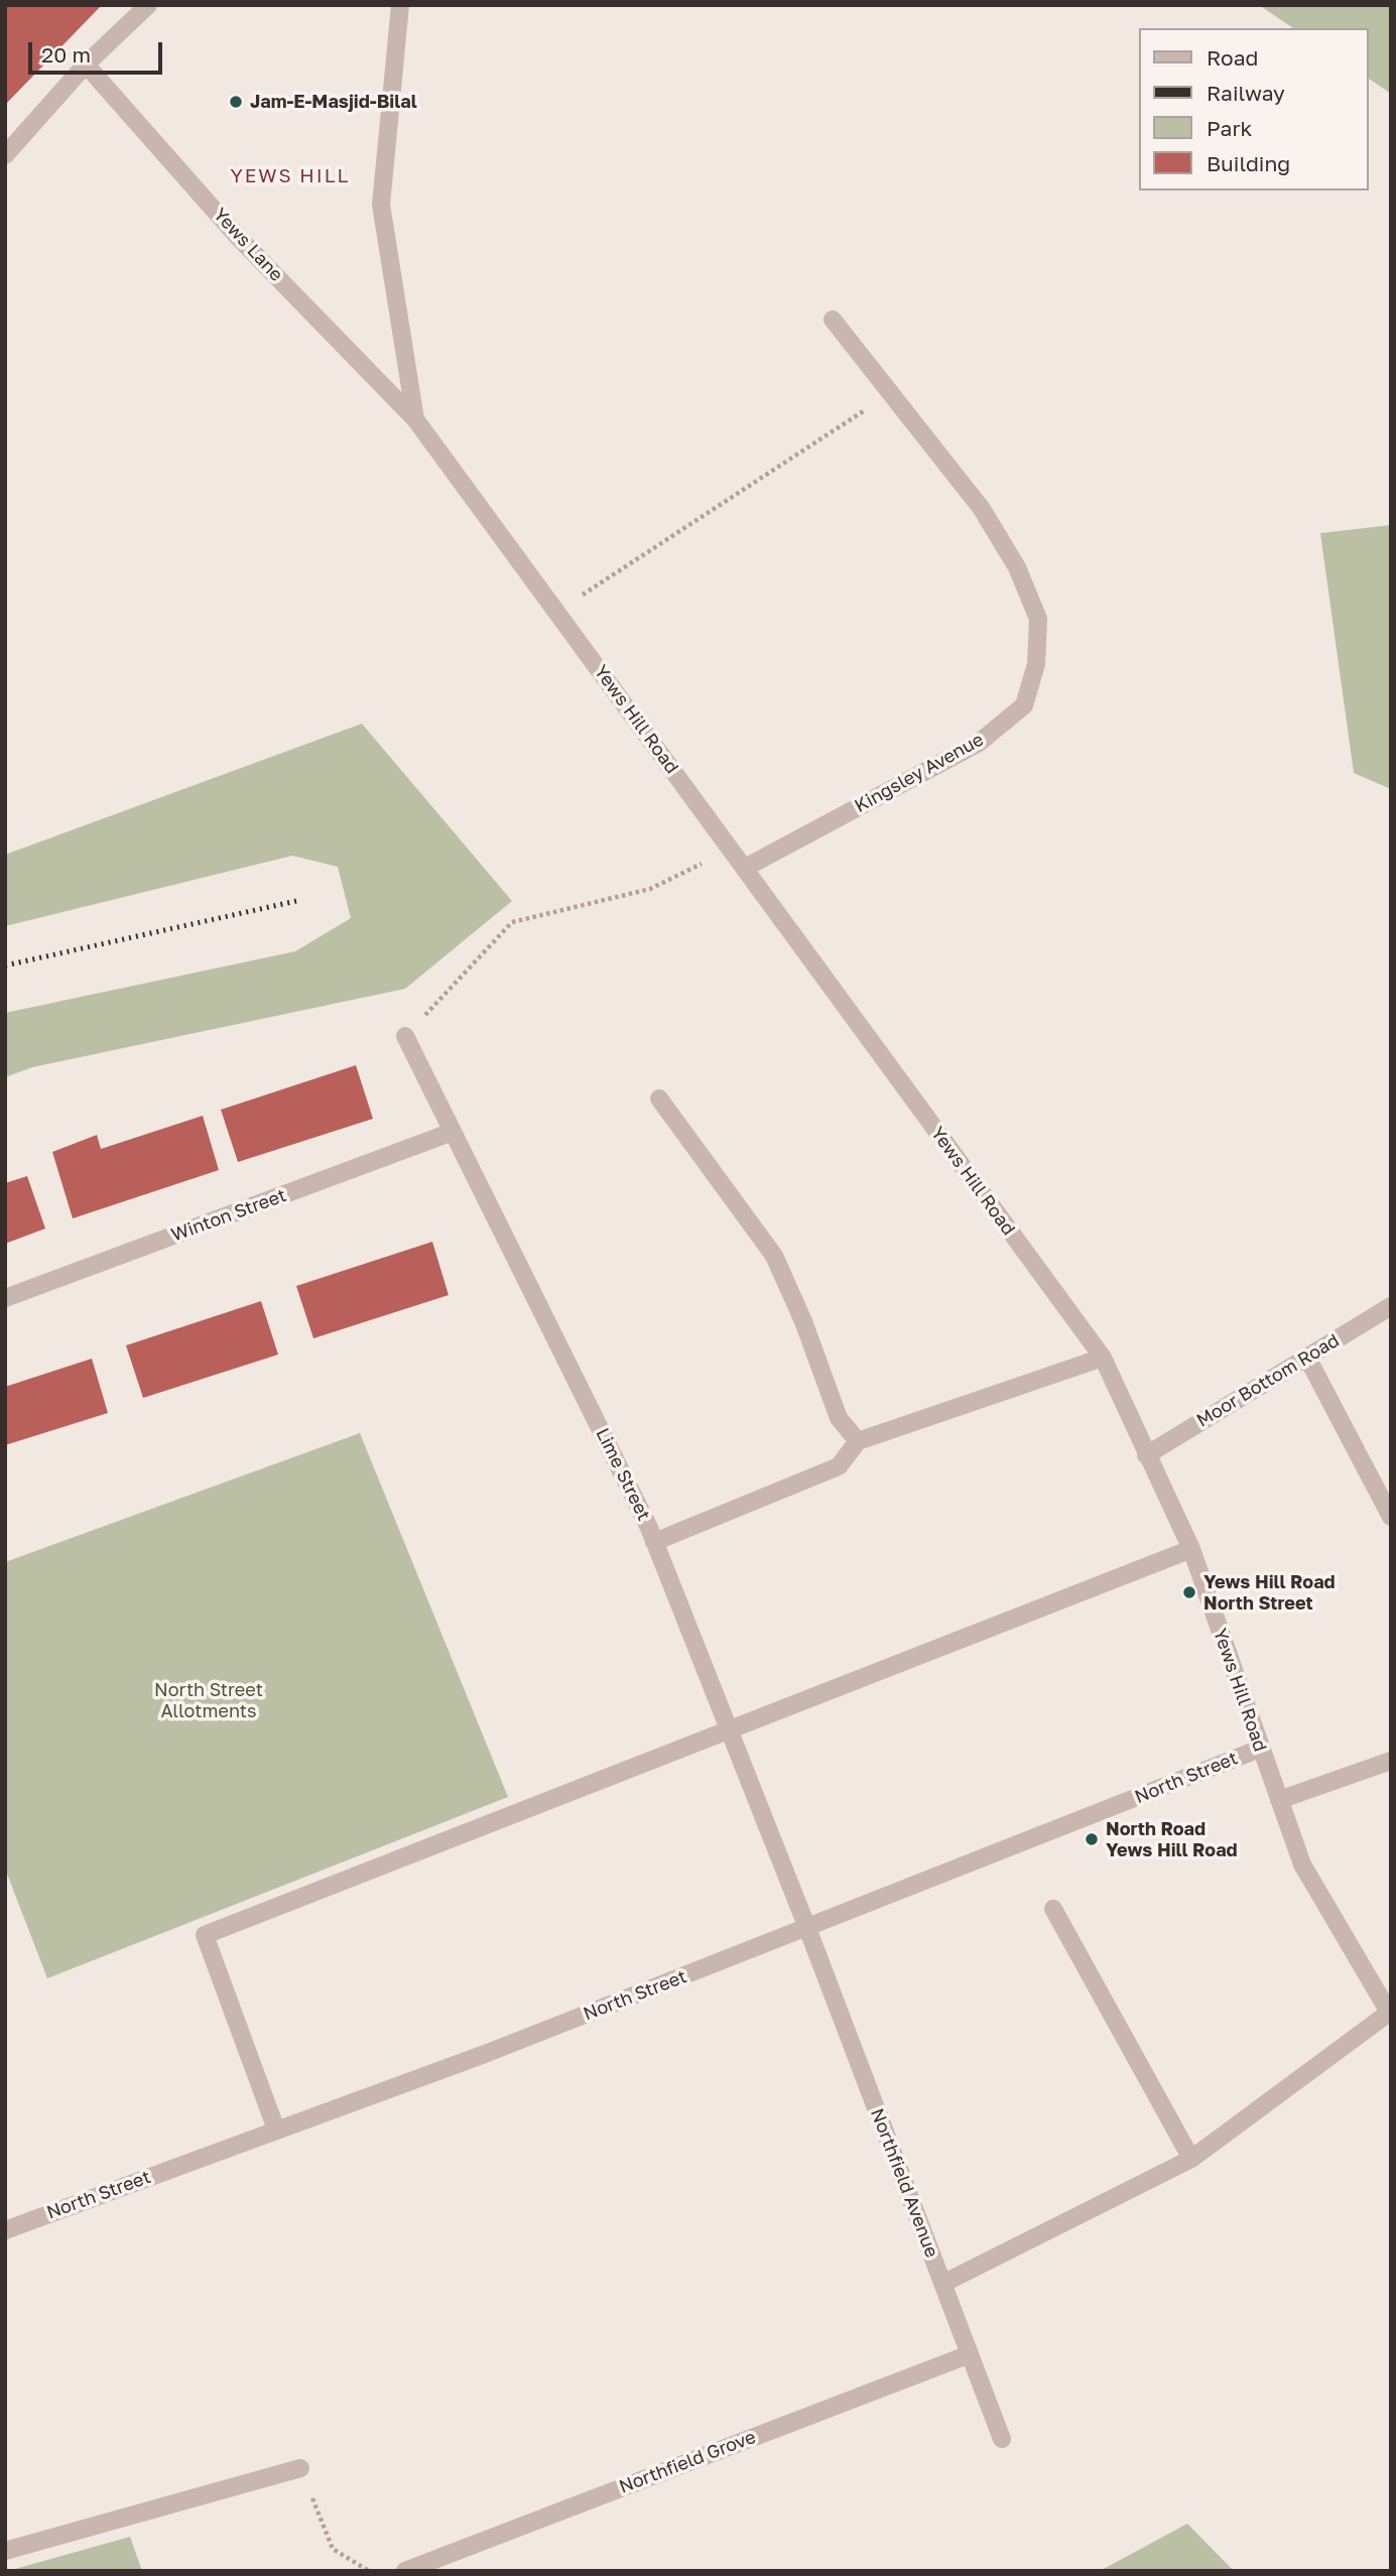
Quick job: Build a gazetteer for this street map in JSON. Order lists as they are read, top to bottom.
{
  "streets": {
    "street": [
      "Yews Lane",
      "Yews Hill Road",
      "Kingsley Avenue",
      "Winton Street",
      "Moor Bottom Road",
      "Lime Street",
      "North Street",
      "Northfield Avenue",
      "Northfield Grove"
    ]
  },
  "crossings": [
    ["Yews Lane", "Yews Hill Road"],
    ["Yews Hill Road", "Kingsley Avenue"],
    ["Yews Hill Road", "Moor Bottom Road"],
    ["Yews Hill Road", "North Street"],
    ["Winton Street", "Lime Street"],
    ["Lime Street", "North Street"],
    ["Lime Street", "Northfield Avenue"],
    ["North Street", "Northfield Avenue"],
    ["Northfield Avenue", "Northfield Grove"]
  ],
  "districts": ["YEWS HILL"],
  "parks": ["North Street Allotments"],
  "places": ["Jam-E-Masjid-Bilal", "Yews Hill Road North Street", "North Road Yews Hill Road"],
  "legend": [
    "Road",
    "Railway",
    "Park",
    "Building"
  ],
  "scale_bar": "20 m"
}
